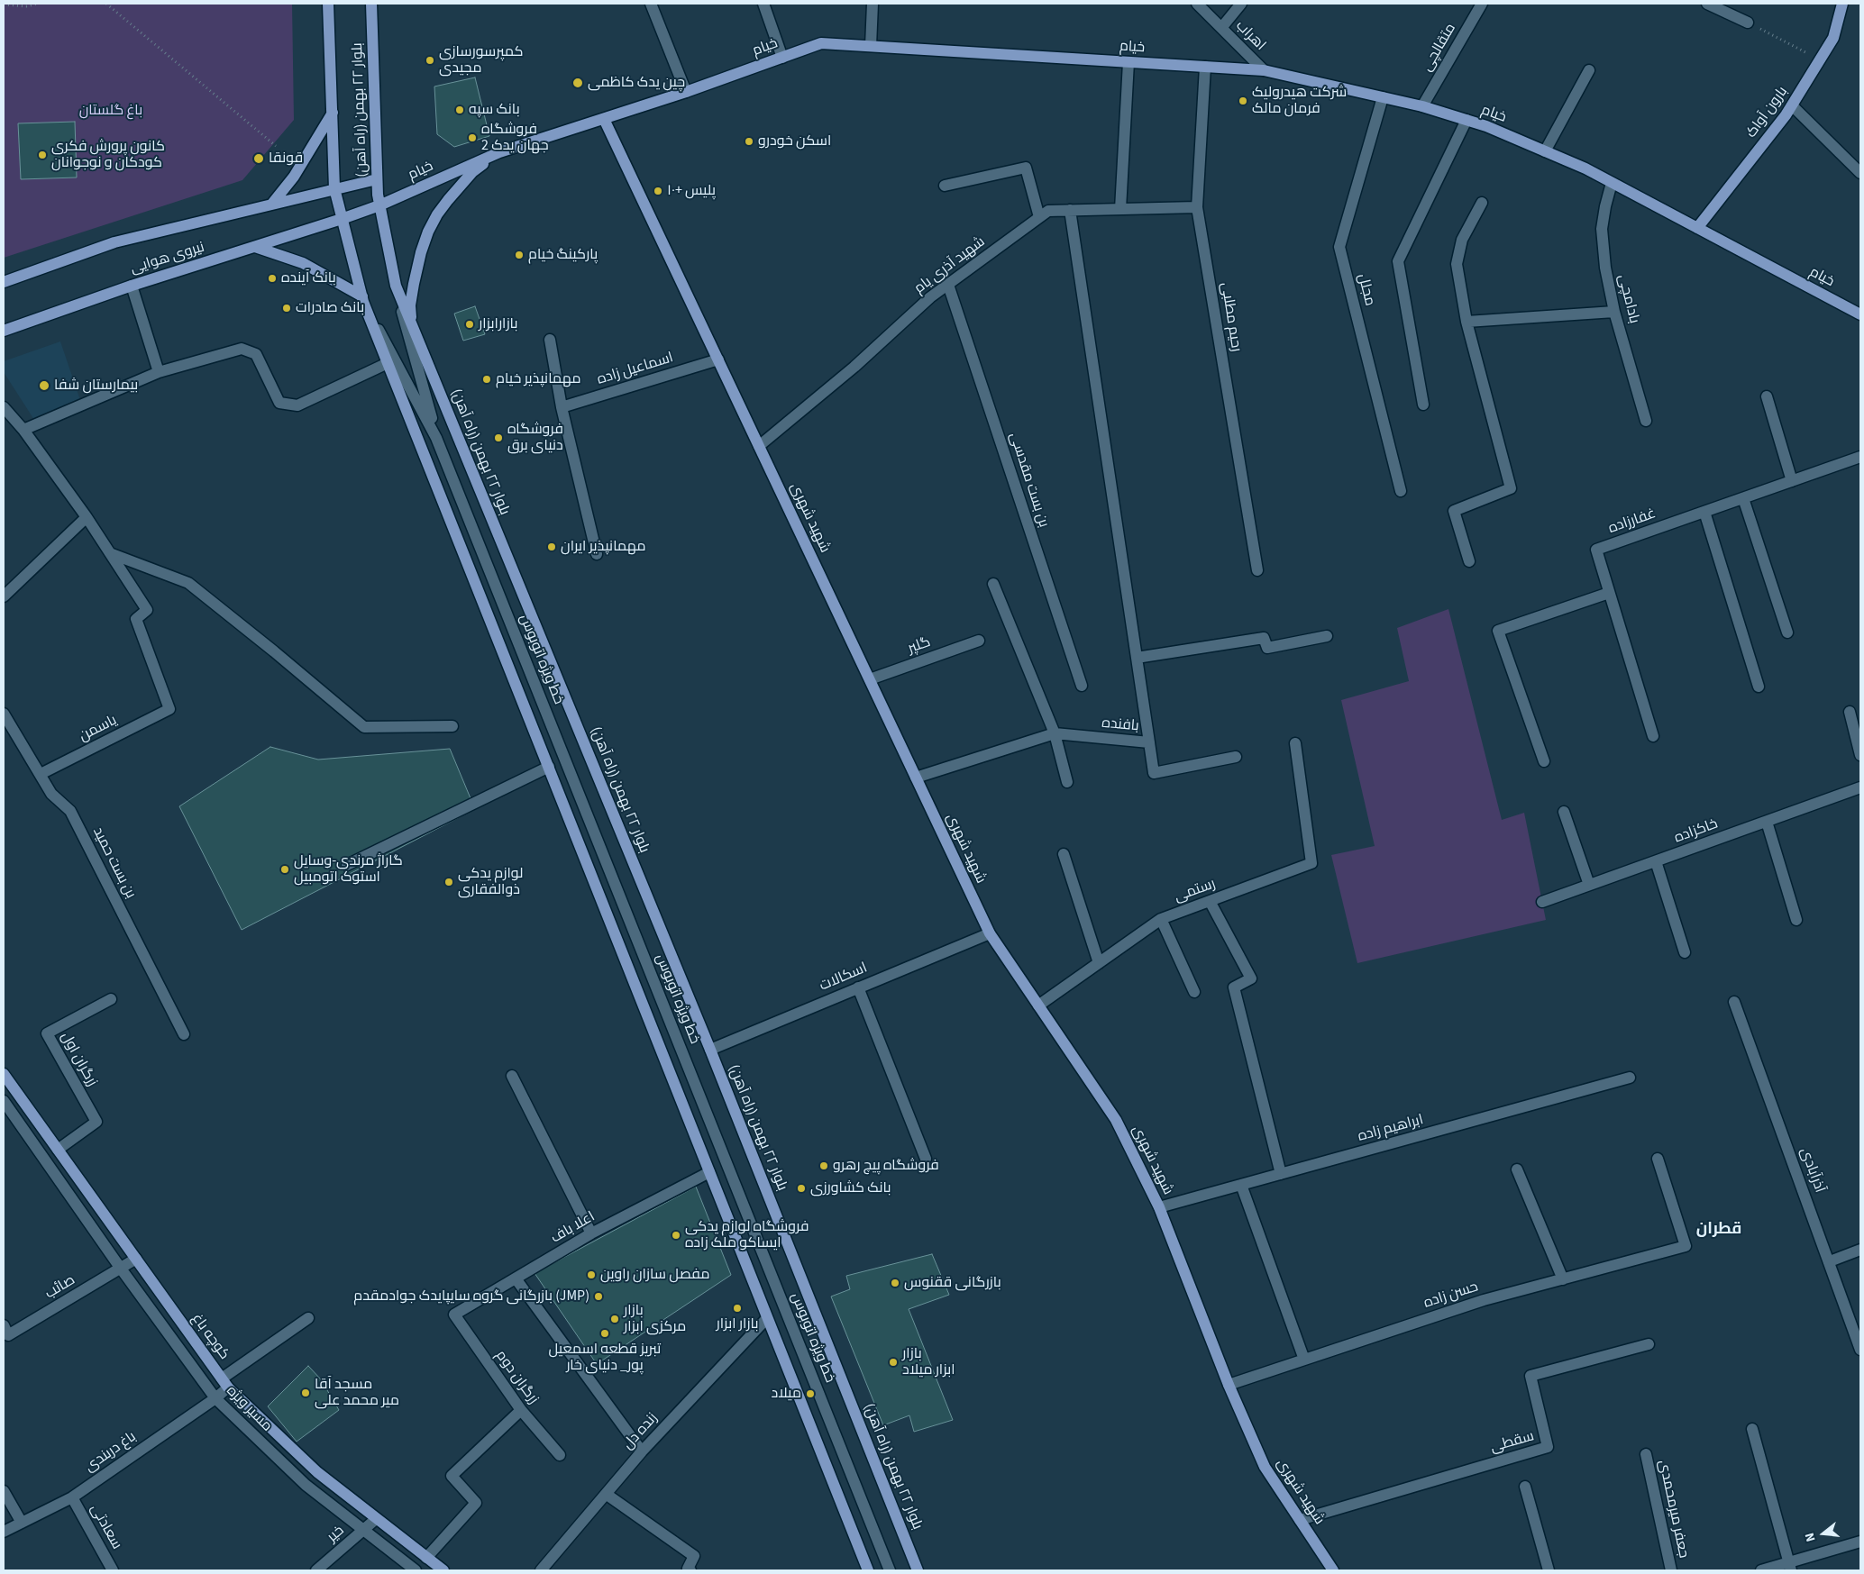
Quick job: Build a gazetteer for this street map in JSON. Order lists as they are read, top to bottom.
{
  "streets": {
    "main road": [
      "خیام",
      "بلوار ۲۲ بهمن (راه آهن)",
      "بارون آواک",
      "نیروی هوایی",
      "شهید شهری",
      "کوچه باغ"
    ],
    "street": [
      "اهراب",
      "متقالچی",
      "شهید آذری یام",
      "مجلل",
      "بادامچی",
      "رحیم مطلبی",
      "اسماعیل زاده",
      "بن بست مقدسی",
      "غفارزاده",
      "گلپر",
      "خط ویژه اتوبوس",
      "بافنده",
      "یاسمن",
      "خاکزاده",
      "بن بست حمید",
      "رستمی",
      "اسکالات",
      "زرگران اول",
      "ابراهیم زاده",
      "آذرآبادی",
      "اعلا باف",
      "صائب",
      "حسن زاده",
      "زرگران دوم",
      "مسیر ویژه",
      "زنده دل",
      "سقطی",
      "باغ دربندی",
      "جعفر میرمحمدی",
      "سعادتی",
      "خیر"
    ]
  },
  "crossings": [
    ["اهراب", "خیام"],
    ["خیام", "متقالچی"],
    ["خیام", "بلوار ۲۲ بهمن (راه آهن)"],
    ["خیام", "بارون آواک"],
    ["خیام", "نیروی هوایی"],
    ["خیام", "مجلل"],
    ["خیام", "بادامچی"],
    ["خیام", "رحیم مطلبی"],
    ["خیام", "شهید شهری"],
    ["بلوار ۲۲ بهمن (راه آهن)", "نیروی هوایی"],
    ["بلوار ۲۲ بهمن (راه آهن)", "اسکالات"],
    ["شهید آذری یام", "رحیم مطلبی"],
    ["شهید آذری یام", "بن بست مقدسی"],
    ["شهید آذری یام", "شهید شهری"],
    ["اسماعیل زاده", "شهید شهری"],
    ["شهید شهری", "گلپر"],
    ["شهید شهری", "بافنده"],
    ["شهید شهری", "رستمی"],
    ["شهید شهری", "اسکالات"],
    ["شهید شهری", "ابراهیم زاده"],
    ["شهید شهری", "حسن زاده"],
    ["شهید شهری", "سقطی"],
    ["یاسمن", "بن بست حمید"],
    ["زرگران اول", "کوچه باغ"],
    ["اعلا باف", "زرگران دوم"],
    ["صائب", "کوچه باغ"],
    ["صائب", "مسیر ویژه"],
    ["کوچه باغ", "باغ دربندی"],
    ["کوچه باغ", "خیر"],
    ["مسیر ویژه", "باغ دربندی"],
    ["مسیر ویژه", "خیر"],
    ["باغ دربندی", "سعادتی"]
  ],
  "districts": ["قطران"],
  "parks": ["باغ گلستان"],
  "places": [
    "کمپرسورسازی مجیدی",
    "چین یدک کاظمی",
    "شرکت هیدرولیک فرمان مالک",
    "بانک سپه",
    "فروشگاه جهان یدک 2",
    "اسکن خودرو",
    "کانون پرورش فکری کودکان و نوجوانان",
    "قونقا",
    "پلیس +۱۰",
    "پارکینگ خیام",
    "بانک آینده",
    "بانک صادرات",
    "بازارابزار",
    "مهمانپذیر خیام",
    "بیمارستان شفا",
    "فروشگاه دنیای برق",
    "مهمانپذیر ایران",
    "گاراژ مرندی-وسایل استوک اتومبیل",
    "لوازم یدکی ذوالفقاری",
    "فروشگاه پیچ رهرو",
    "بانک کشاورزی",
    "فروشگاه لوازم یدکی ایساکو ملک زاده",
    "مفصل سازان راوین",
    "بازرگانی ققنوس",
    "بازرگانی گروه سایپایدک جوادمقدم (JMP)",
    "بازار ابزار",
    "بازار مرکزی ابزار",
    "تبریز قطعه اسمعیل پور_ دنیای خار",
    "بازار ابزار میلاد",
    "مسجد آقا میر محمد علی",
    "میلاد"
  ],
  "north": "left"
}
